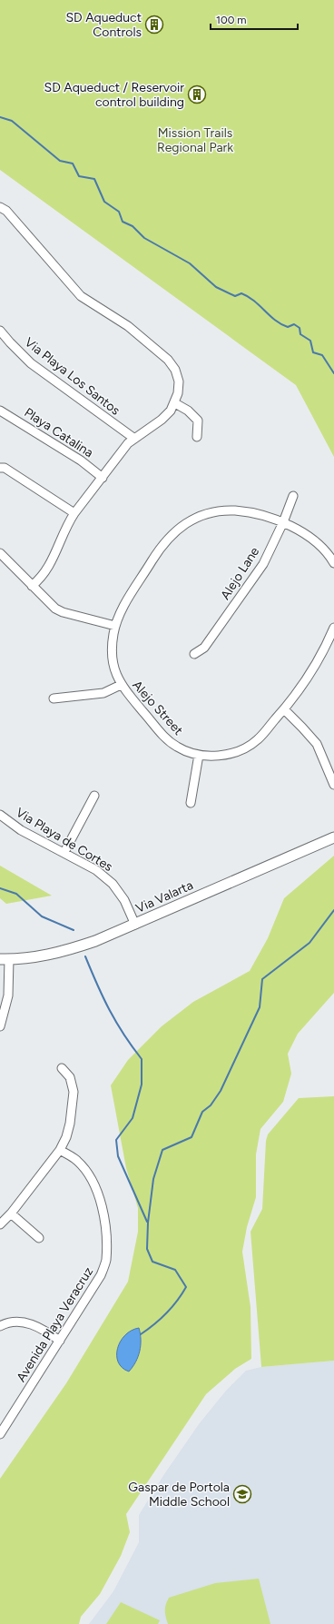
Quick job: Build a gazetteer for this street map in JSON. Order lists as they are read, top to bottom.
{
  "streets": {
    "main road": ["Via Valarta"],
    "street": [
      "Via Playa Los Santos",
      "Playa Catalina",
      "Alejo Lane",
      "Alejo Street",
      "Via Playa de Cortes",
      "Avenida Playa Veracruz"
    ]
  },
  "crossings": [
    ["Alejo Lane", "Alejo Street"],
    ["Via Playa de Cortes", "Via Valarta"]
  ],
  "parks": ["Mission Trails Regional Park"],
  "places": {
    "building": ["SD Aqueduct Controls", "SD Aqueduct / Reservoir control building"],
    "school or university": ["Gaspar de Portola Middle School"]
  },
  "scale_bar": "100 m"
}
